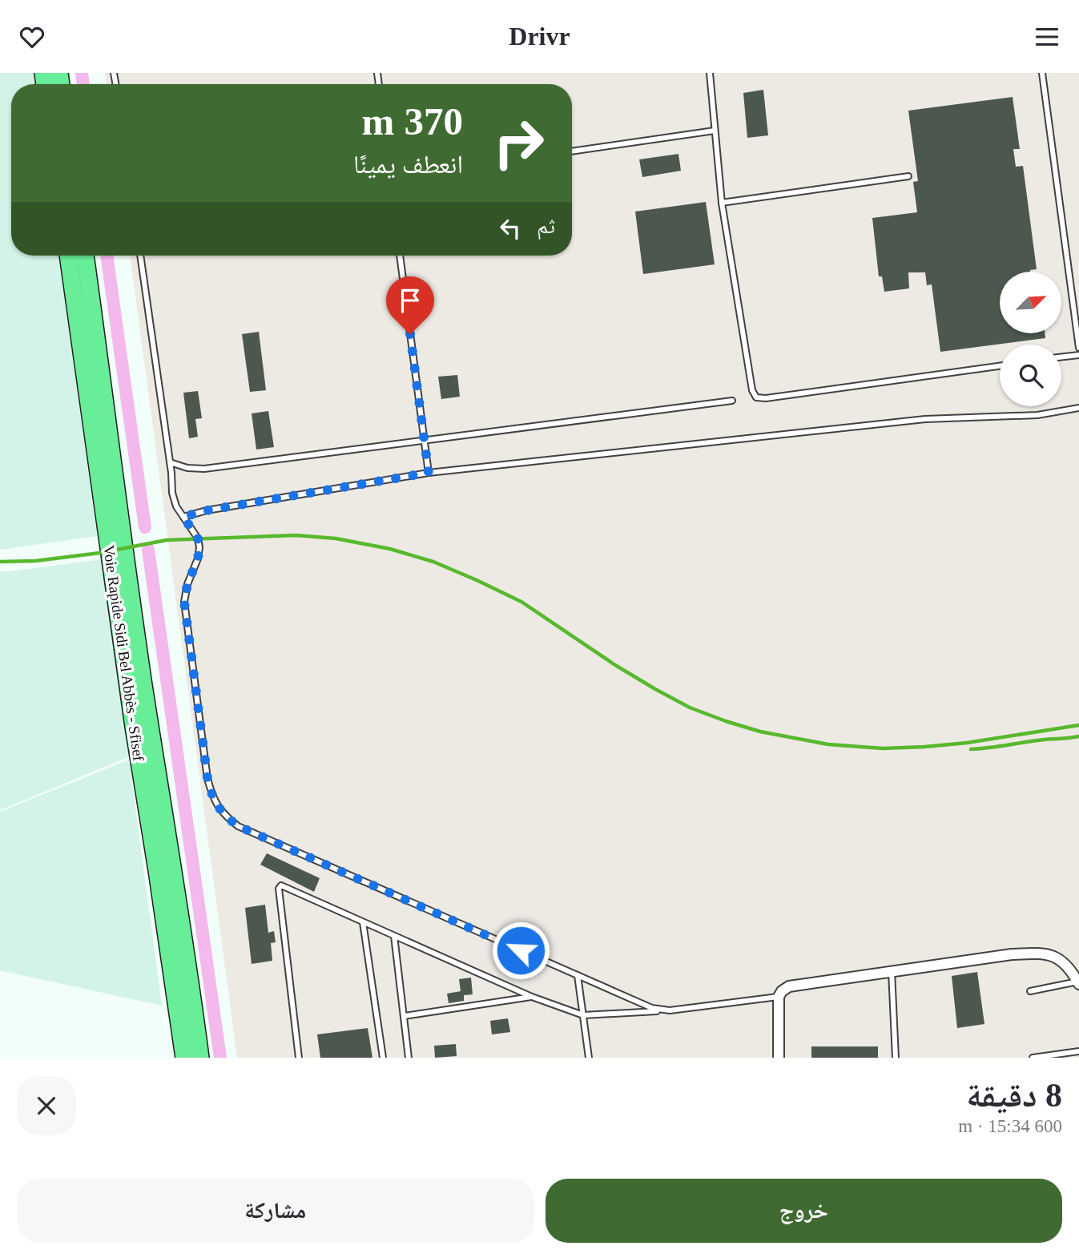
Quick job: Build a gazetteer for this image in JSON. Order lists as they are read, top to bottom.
{
  "streets": {
    "highway": ["Voie Rapide Sidi Bel Abbès - Sfisef"]
  },
  "north": "top right",
  "page": {
    "header": "Drivr",
    "turn": ["370 m", "انعطف يمينًا"],
    "then": "ثم",
    "heading": ["8 دقيقة", "600 m · 15:34"],
    "buttons": ["خروج", "مشاركة"]
  }
}
